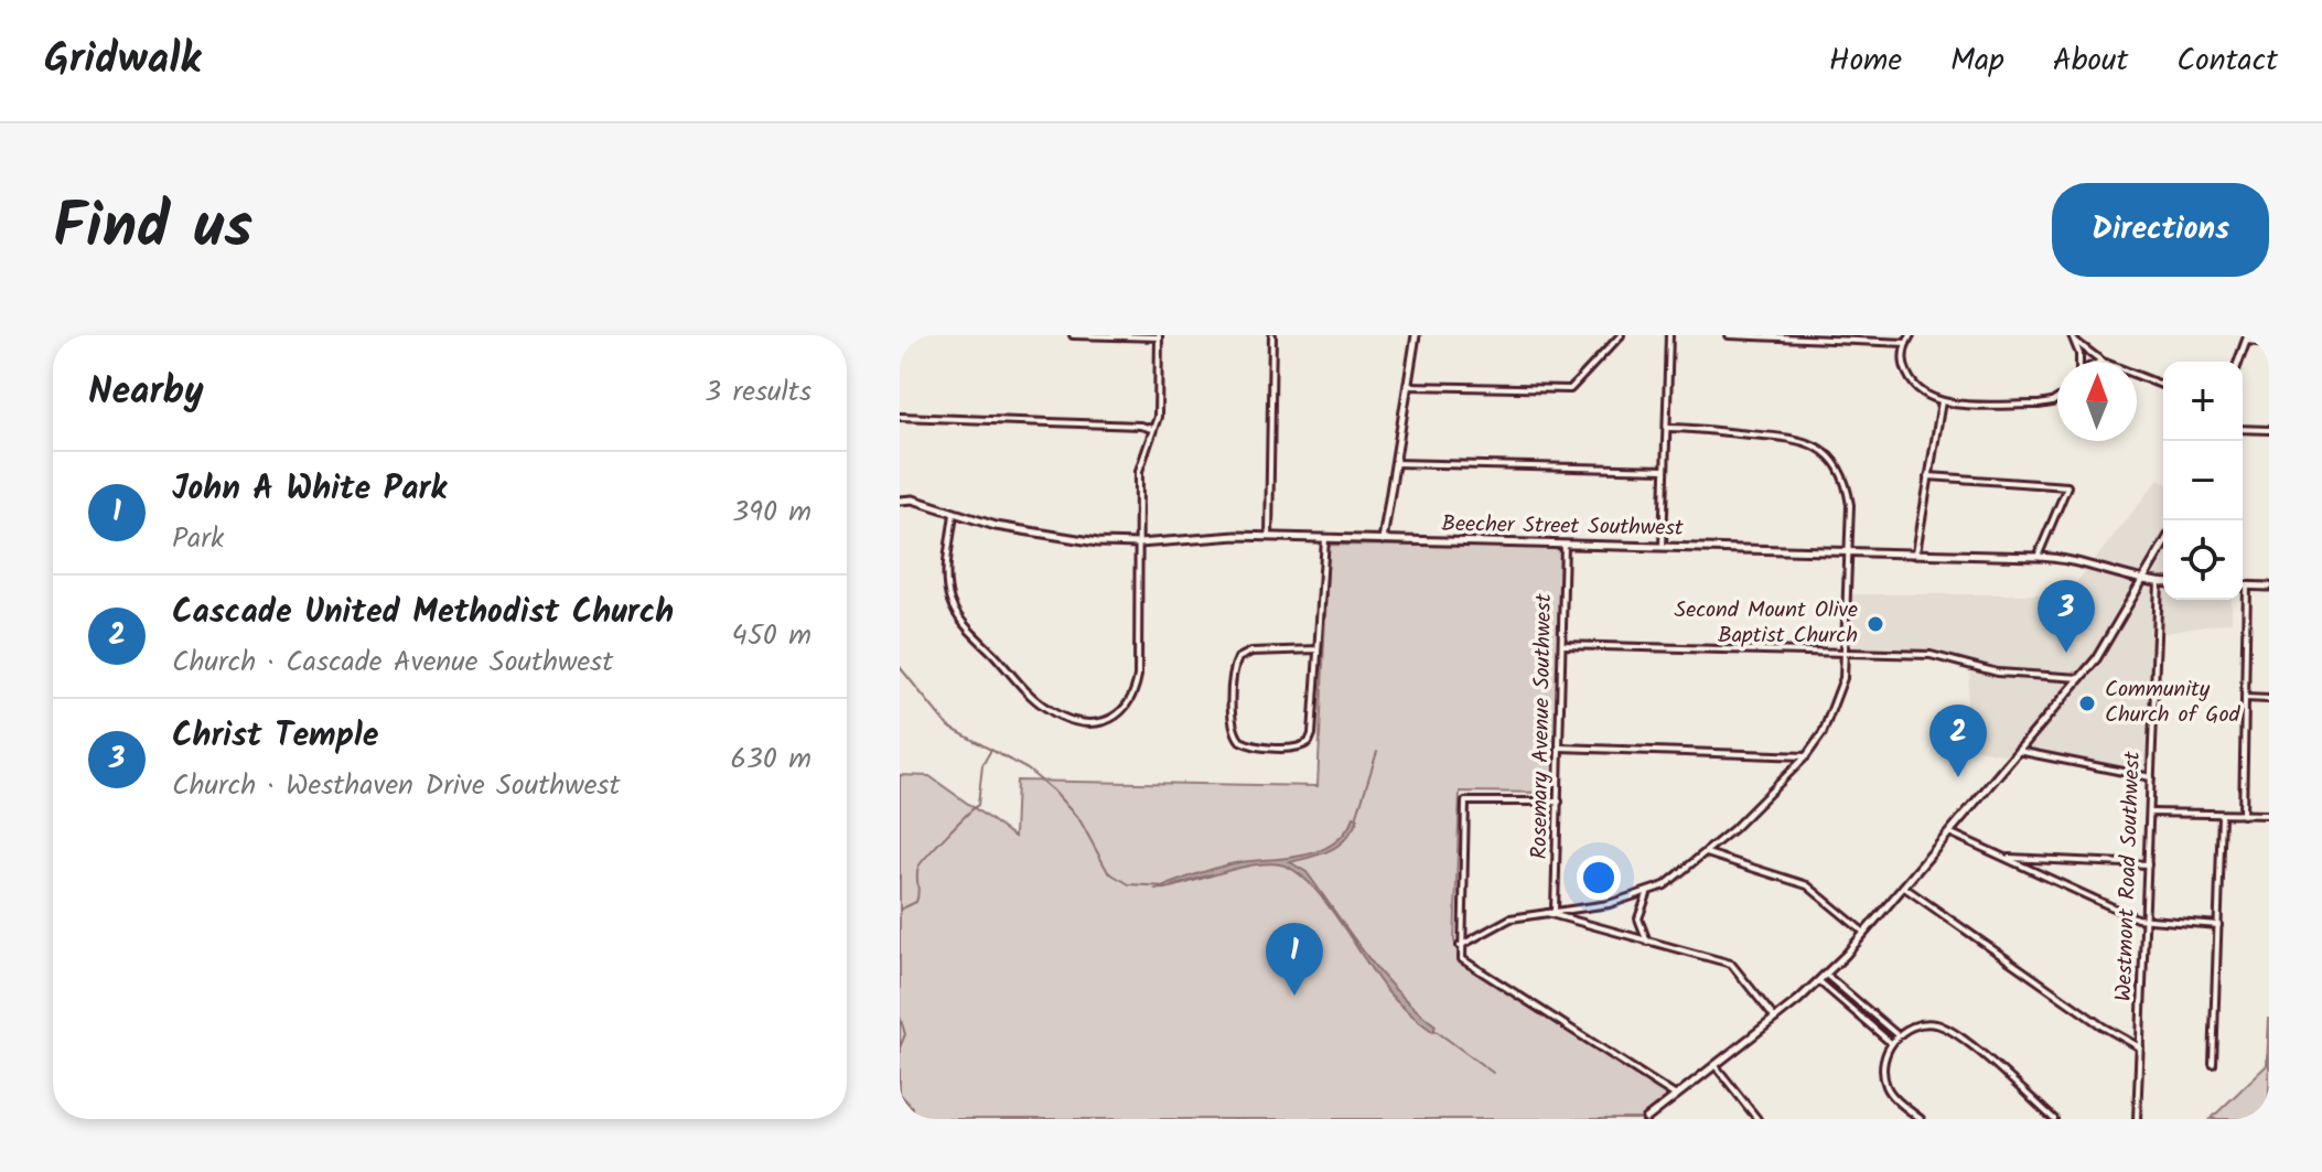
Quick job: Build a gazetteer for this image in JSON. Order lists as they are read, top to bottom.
{
  "streets": {
    "street": ["Beecher Street Southwest", "Rosemary Avenue Southwest", "Westmont Road Southwest"]
  },
  "crossings": [
    ["Beecher Street Southwest", "Rosemary Avenue Southwest"],
    ["Beecher Street Southwest", "Westmont Road Southwest"]
  ],
  "places": ["Second Mount Olive Baptist Church", "Community Church of God"],
  "north": "top",
  "page": {
    "header": "Gridwalk",
    "nav": [
      "Home",
      "Map",
      "About",
      "Contact"
    ],
    "title": "Find us",
    "buttons": "Directions",
    "heading": ["Nearby", "3 results"],
    "map_buttons": ["+", "−"],
    "list": [
      {
        "mark": "1",
        "name": "John A White Park",
        "note": "Park",
        "value": "390 m"
      },
      {
        "mark": "2",
        "name": "Cascade United Methodist Church",
        "note": "Church · Cascade Avenue Southwest",
        "value": "450 m"
      },
      {
        "mark": "3",
        "name": "Christ Temple",
        "note": "Church · Westhaven Drive Southwest",
        "value": "630 m"
      }
    ],
    "pins": ["3", "2", "1"]
  }
}
